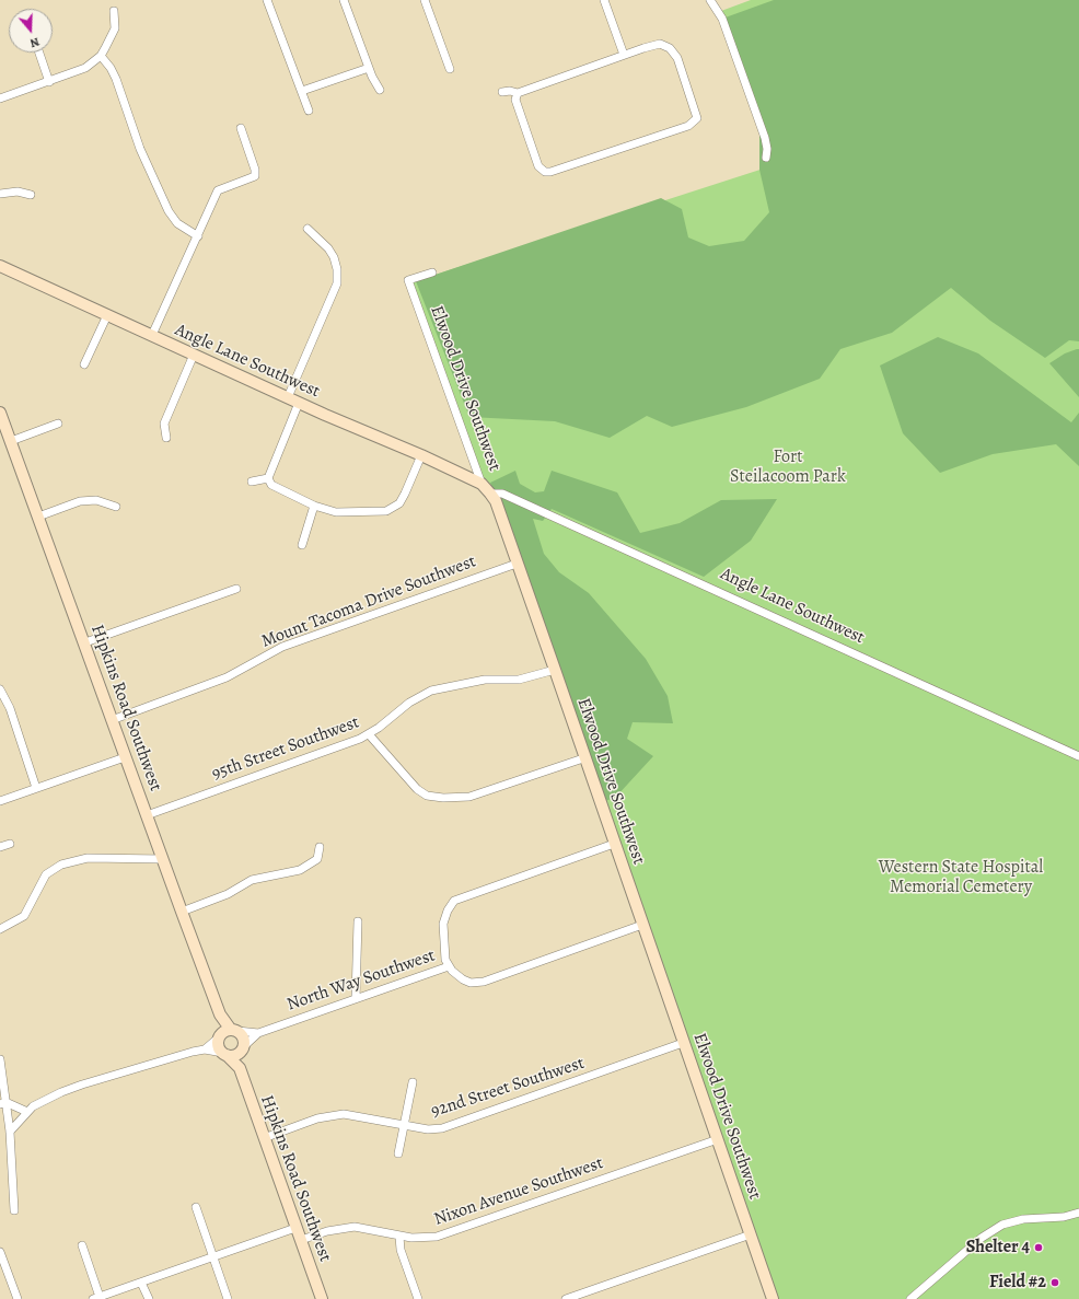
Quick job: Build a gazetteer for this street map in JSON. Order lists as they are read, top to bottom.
{
  "streets": {
    "street": [
      "Angle Lane Southwest",
      "Elwood Drive Southwest",
      "Mount Tacoma Drive Southwest",
      "Hipkins Road Southwest",
      "95th Street Southwest",
      "North Way Southwest",
      "92nd Street Southwest",
      "Nixon Avenue Southwest"
    ]
  },
  "crossings": [
    ["Angle Lane Southwest", "Elwood Drive Southwest"],
    ["Elwood Drive Southwest", "Mount Tacoma Drive Southwest"],
    ["Elwood Drive Southwest", "95th Street Southwest"],
    ["Elwood Drive Southwest", "North Way Southwest"],
    ["Elwood Drive Southwest", "92nd Street Southwest"],
    ["Elwood Drive Southwest", "Nixon Avenue Southwest"],
    ["Mount Tacoma Drive Southwest", "Hipkins Road Southwest"],
    ["Hipkins Road Southwest", "95th Street Southwest"],
    ["Hipkins Road Southwest", "North Way Southwest"],
    ["Hipkins Road Southwest", "92nd Street Southwest"],
    ["Hipkins Road Southwest", "Nixon Avenue Southwest"]
  ],
  "parks": ["Fort Steilacoom Park", "Western State Hospital Memorial Cemetery"],
  "places": ["Shelter 4", "Field #2"],
  "north": "bottom"
}
